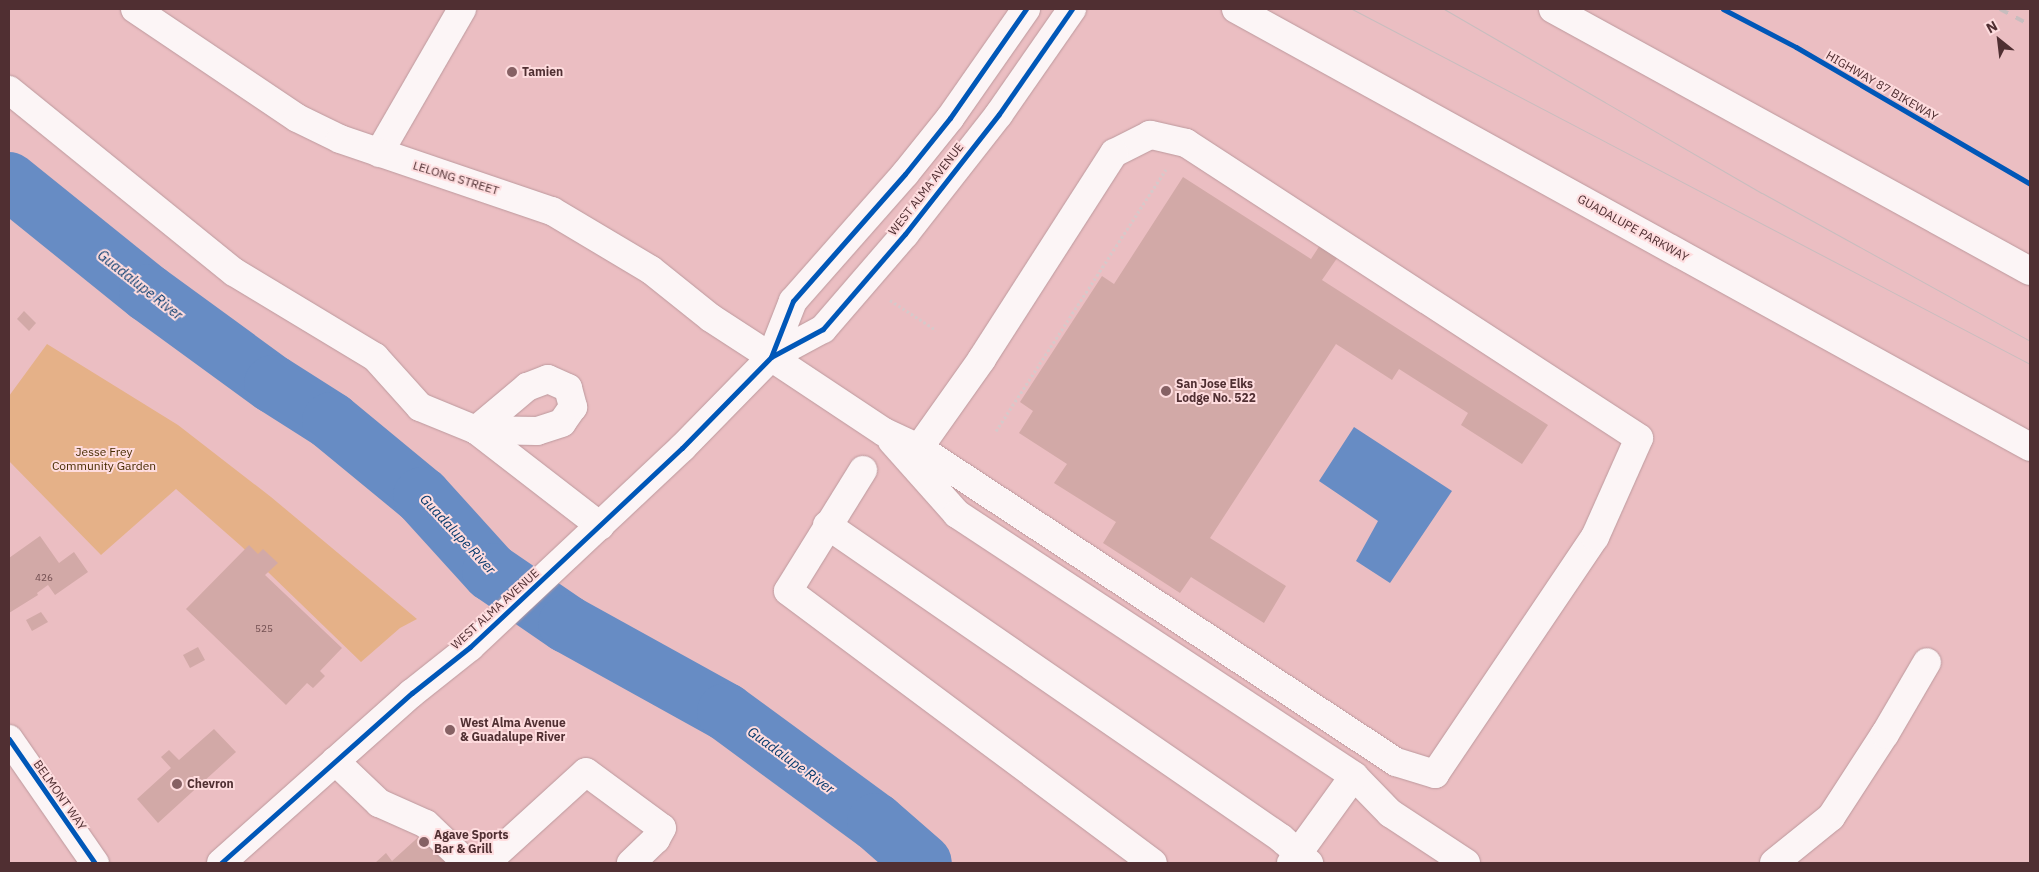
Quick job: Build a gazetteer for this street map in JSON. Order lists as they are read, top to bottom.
{
  "streets": {
    "main road": [
      "LELONG STREET",
      "WEST ALMA AVENUE",
      "GUADALUPE PARKWAY",
      "BELMONT WAY"
    ],
    "cycle path": ["HIGHWAY 87 BIKEWAY"]
  },
  "crossings": [
    ["LELONG STREET", "WEST ALMA AVENUE"]
  ],
  "water": ["Guadalupe River"],
  "parks": ["Jesse Frey Community Garden"],
  "places": [
    "Tamien",
    "San Jose Elks Lodge No. 522",
    "West Alma Avenue & Guadalupe River",
    "Chevron",
    "Agave Sports Bar & Grill"
  ],
  "house_numbers": ["426", "525"],
  "north": "top left"
}
